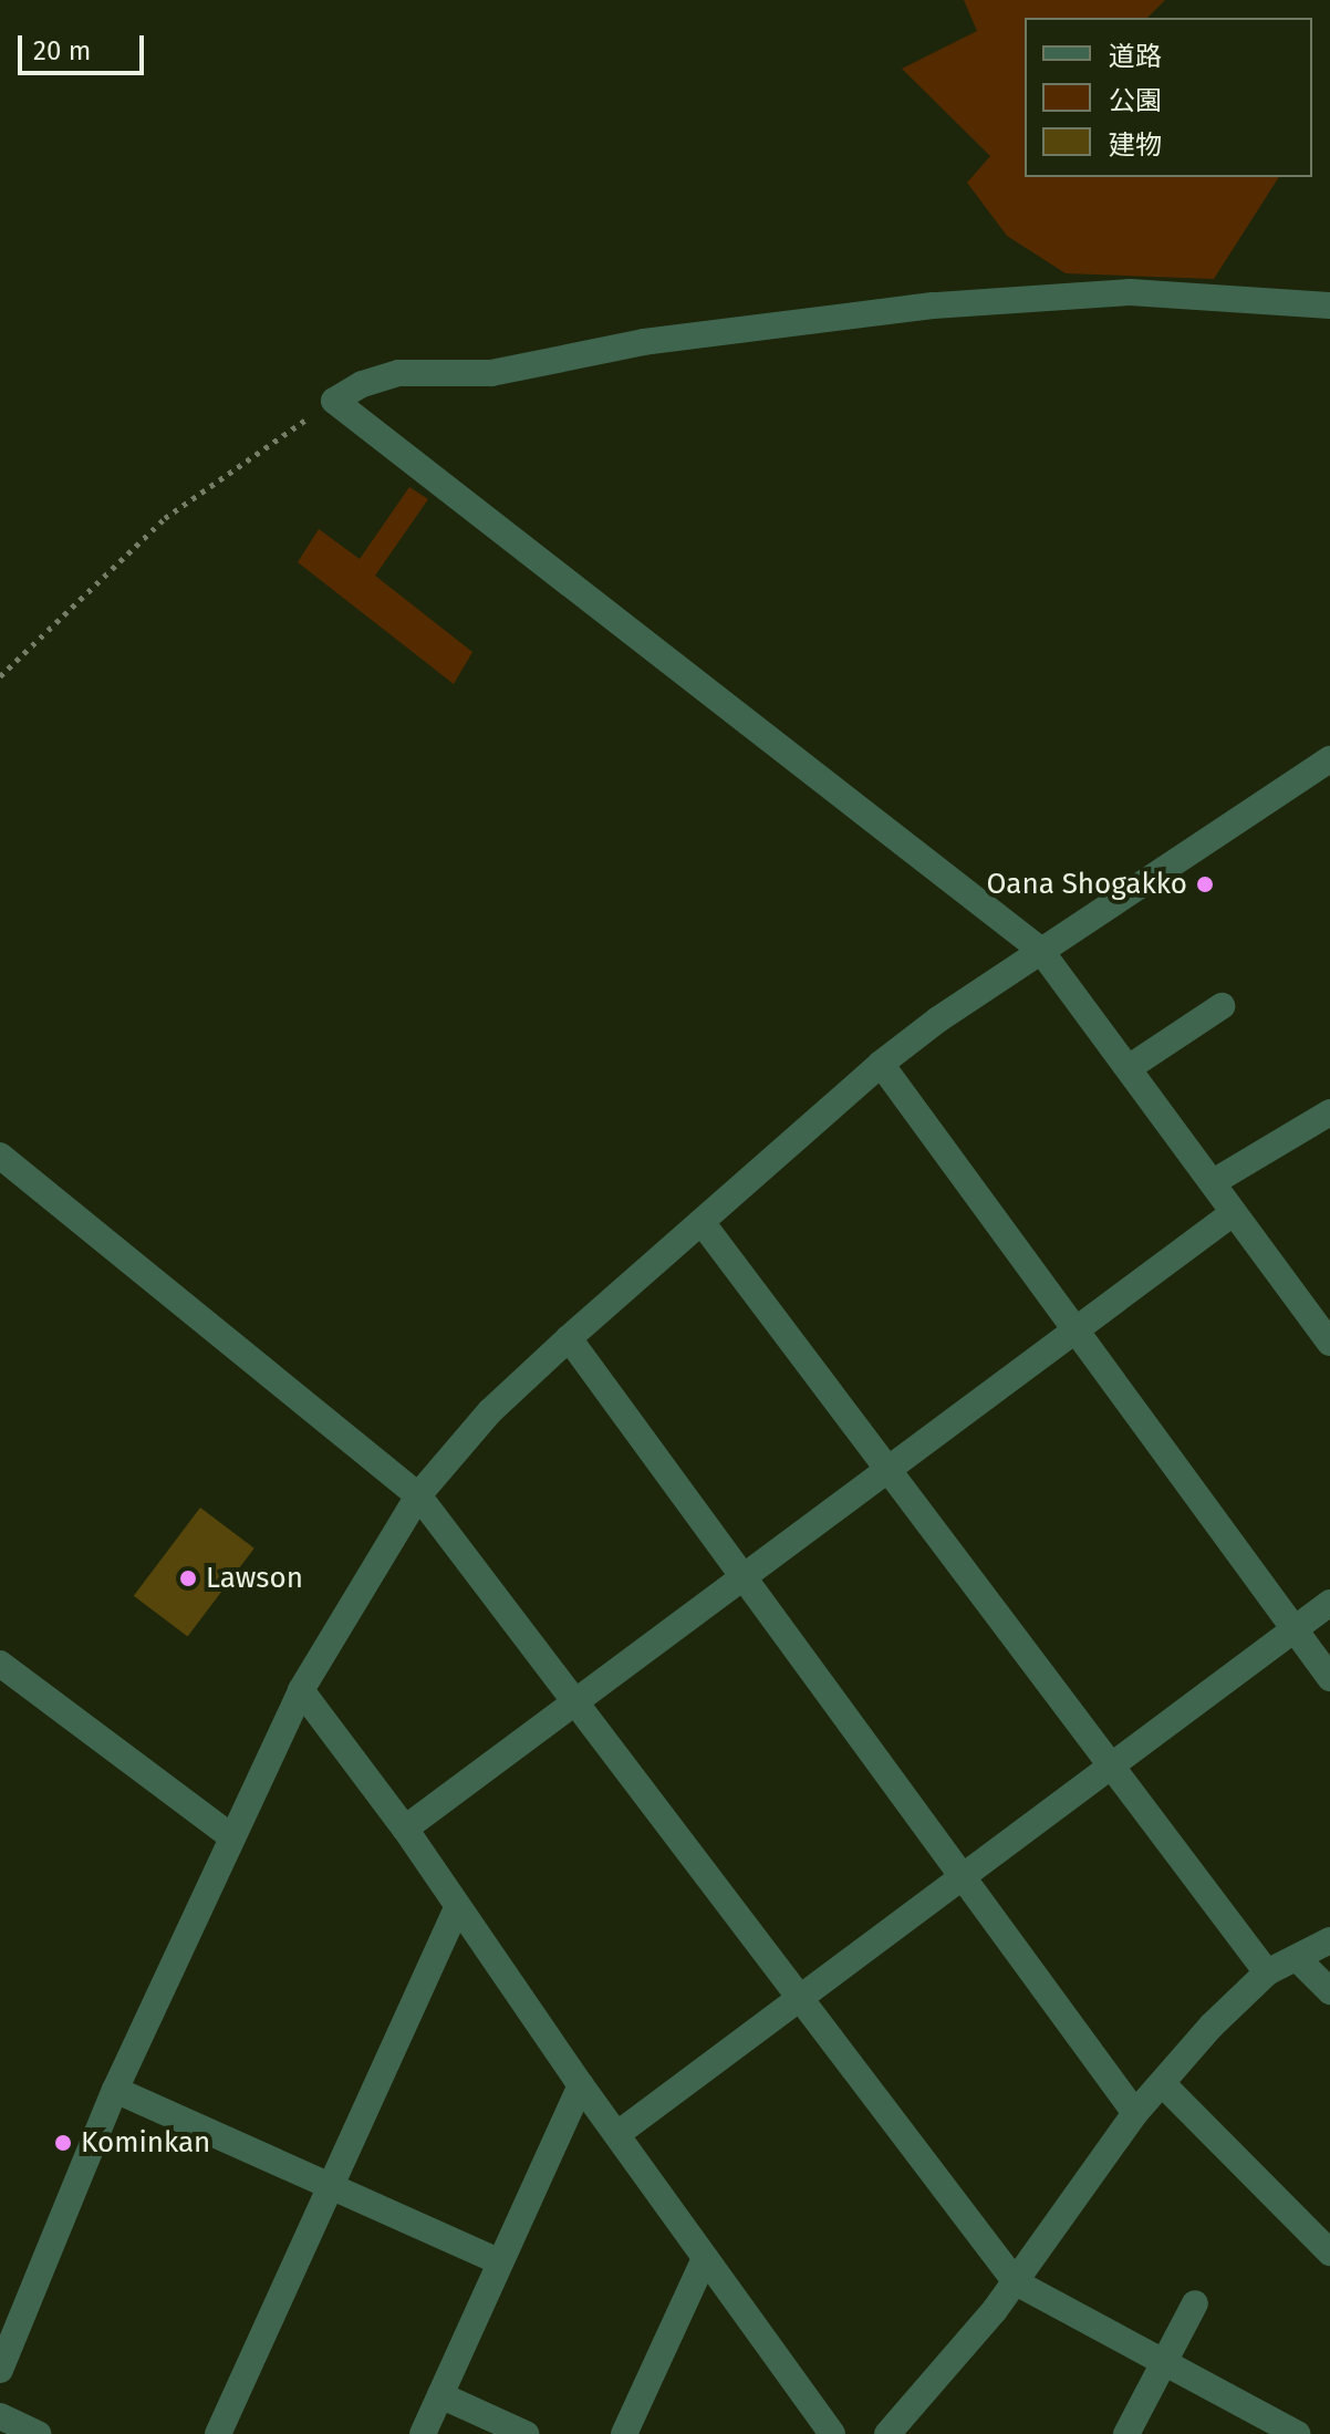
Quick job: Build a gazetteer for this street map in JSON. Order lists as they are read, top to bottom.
{
  "places": ["Oana Shogakko", "Lawson", "Kominkan"],
  "legend": ["道路", "公園", "建物"],
  "scale_bar": "20 m"
}
